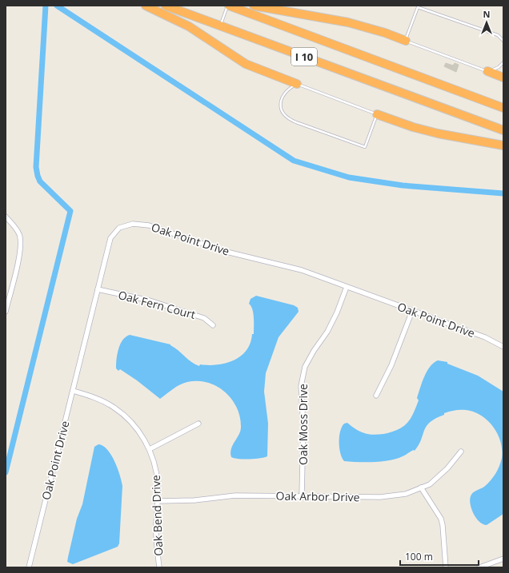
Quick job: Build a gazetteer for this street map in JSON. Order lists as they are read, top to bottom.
{
  "streets": {
    "highway": ["I 10"],
    "street": [
      "Oak Point Drive",
      "Oak Fern Court",
      "Oak Moss Drive",
      "Oak Arbor Drive",
      "Oak Bend Drive"
    ]
  },
  "crossings": [
    ["Oak Point Drive", "Oak Fern Court"],
    ["Oak Point Drive", "Oak Moss Drive"],
    ["Oak Point Drive", "Oak Bend Drive"],
    ["Oak Moss Drive", "Oak Arbor Drive"],
    ["Oak Arbor Drive", "Oak Bend Drive"]
  ],
  "scale_bar": "100 m",
  "north": "top"
}
